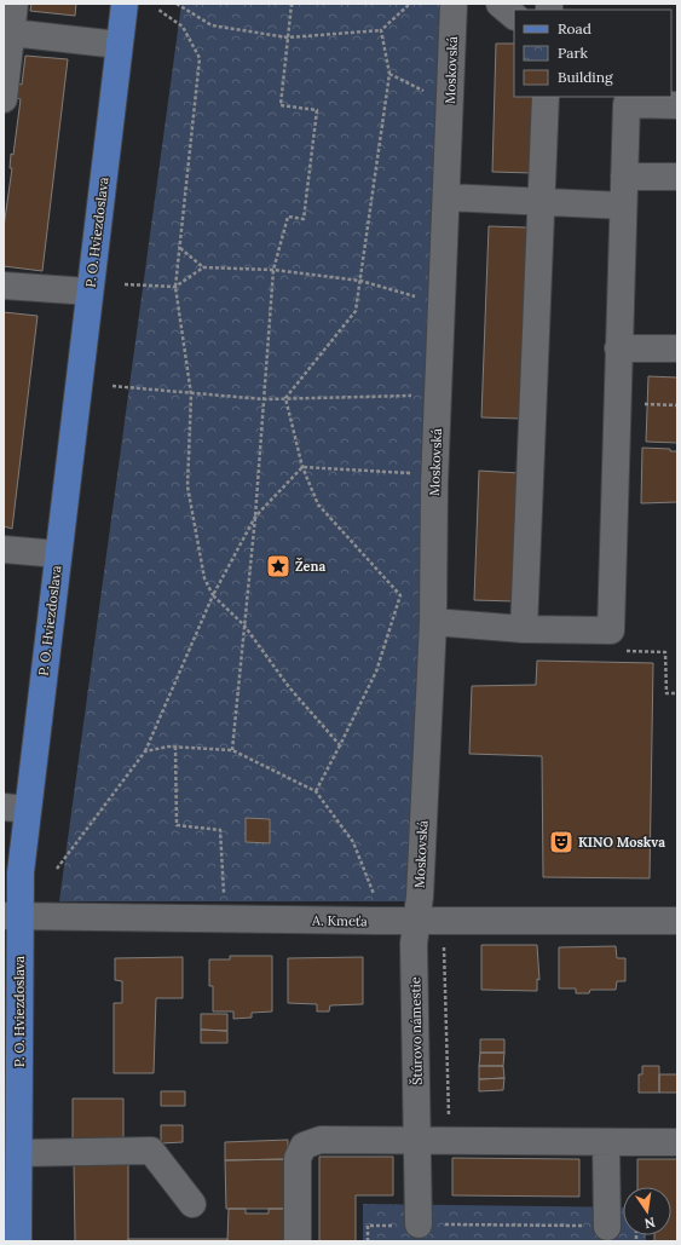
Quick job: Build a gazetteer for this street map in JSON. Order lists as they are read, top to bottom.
{
  "streets": {
    "main road": ["P. O. Hviezdoslava"],
    "street": ["Moskovská", "A. Kmeťa", "Štúrovo námestie"]
  },
  "crossings": [
    ["Moskovská", "A. Kmeťa"],
    ["Moskovská", "Štúrovo námestie"],
    ["P. O. Hviezdoslava", "A. Kmeťa"],
    ["A. Kmeťa", "Štúrovo námestie"]
  ],
  "places": {
    "place": ["Žena"],
    "theatre": ["KINO Moskva"]
  },
  "legend": ["Road", "Park", "Building"],
  "north": "bottom"
}
